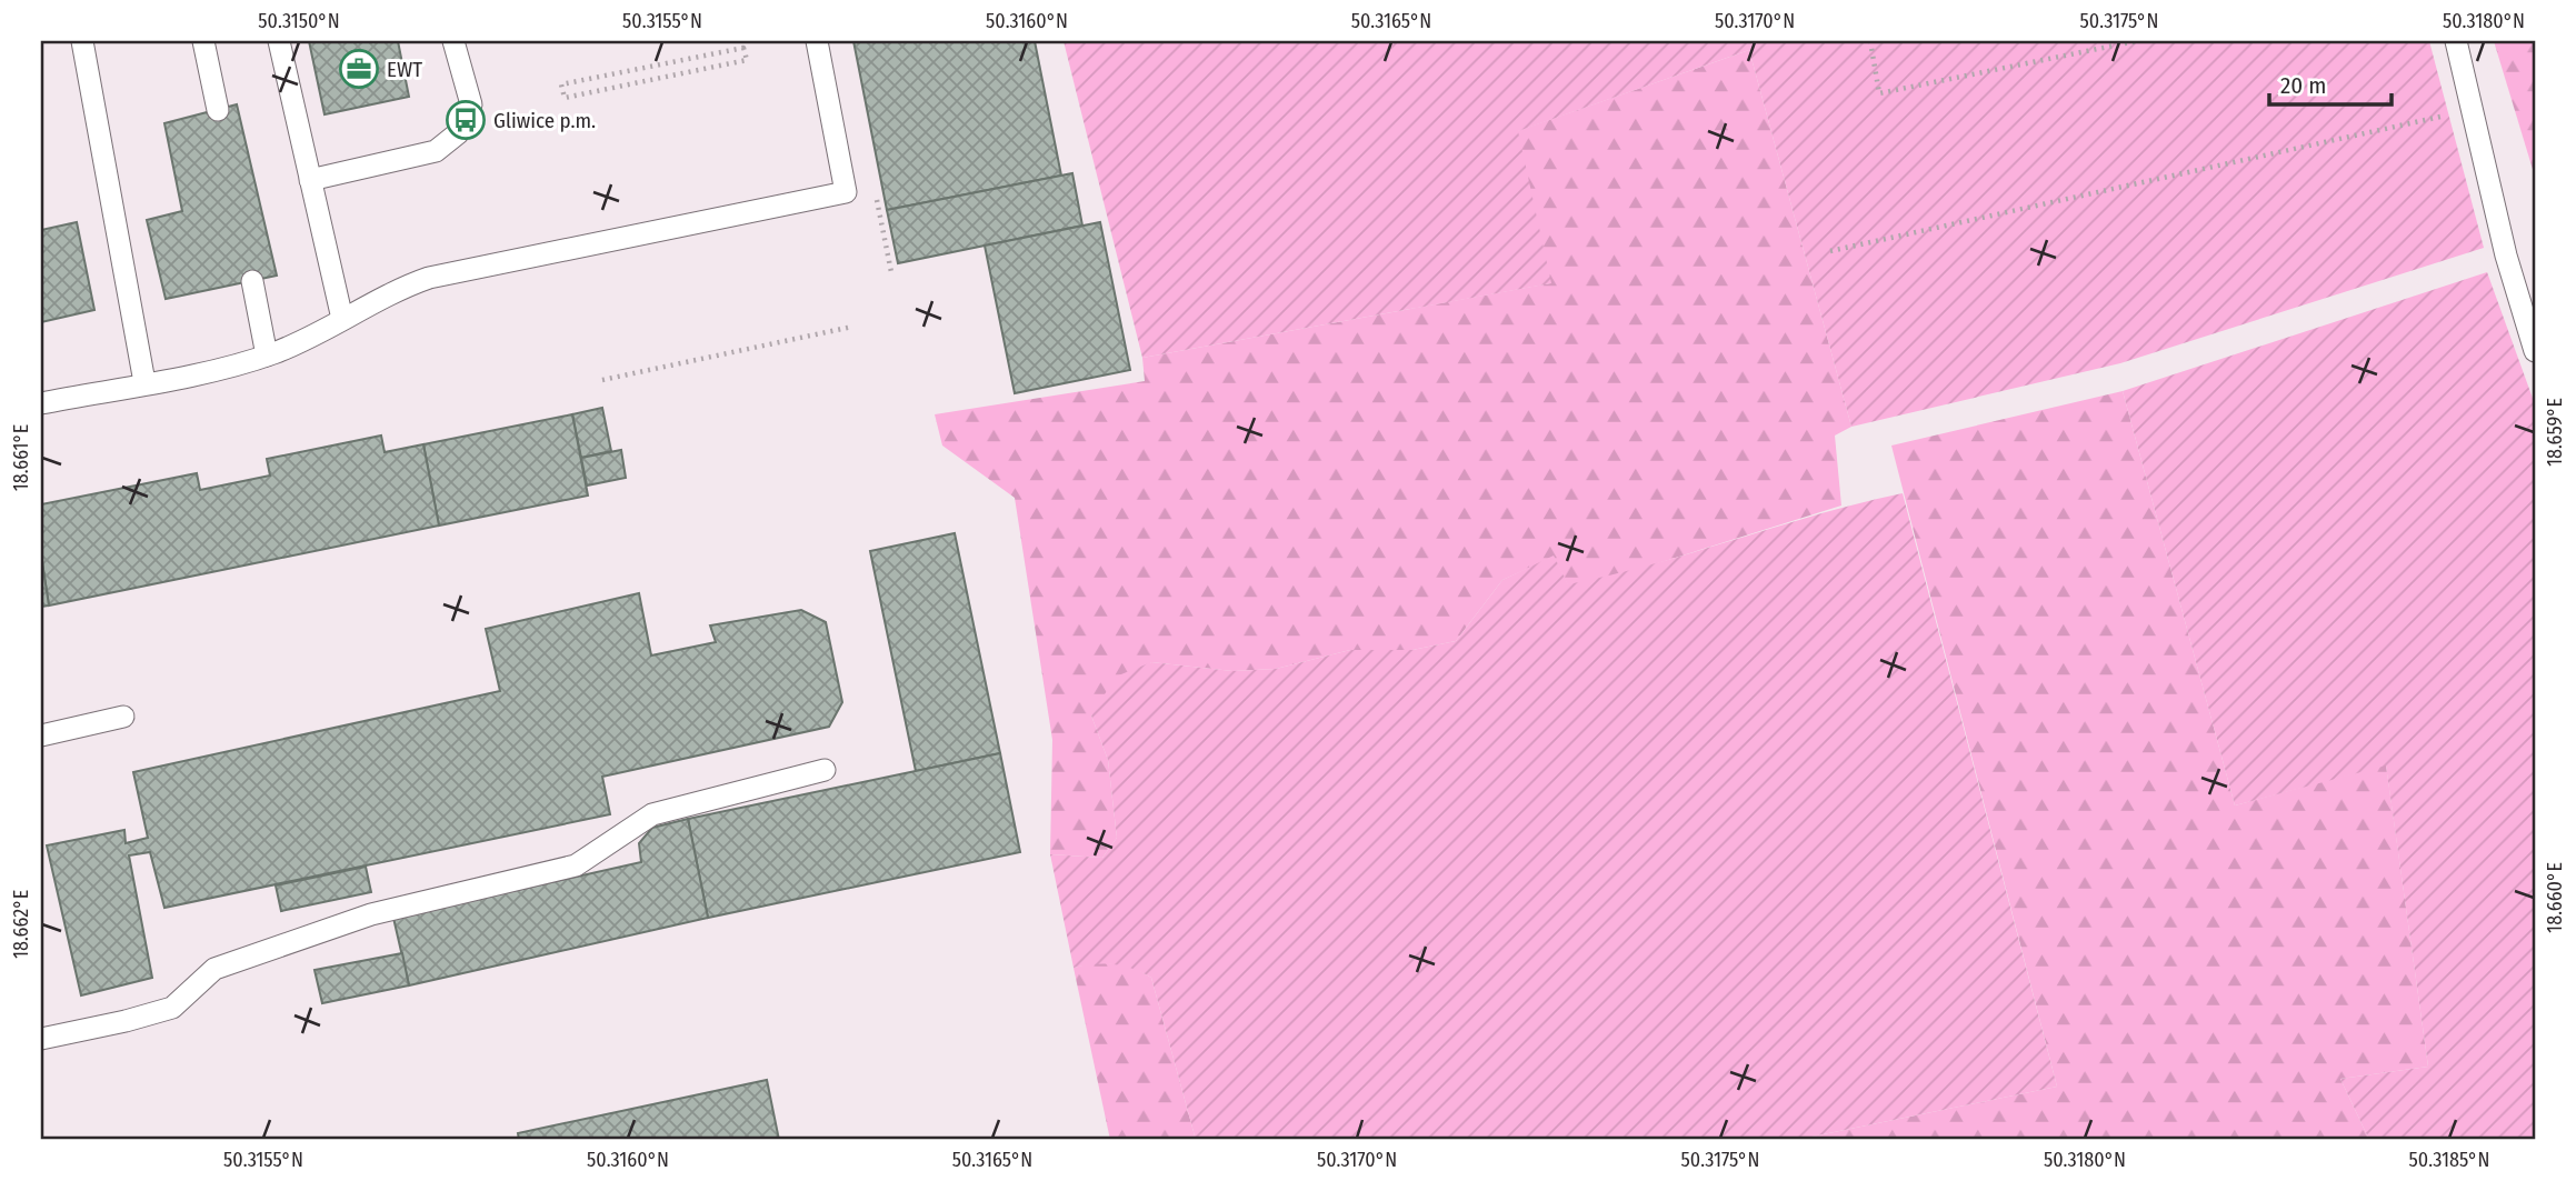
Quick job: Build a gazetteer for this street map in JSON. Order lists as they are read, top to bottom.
{
  "places": {
    "office": ["EWT"],
    "bus stop": ["Gliwice p.m."]
  },
  "scale_bar": "20 m",
  "coordinates": [
    "50.3150°N",
    "50.3155°N",
    "50.3160°N",
    "50.3165°N",
    "50.3170°N",
    "50.3175°N",
    "50.3180°N",
    "18.659°E",
    "18.661°E",
    "18.660°E",
    "18.662°E",
    "50.3185°N"
  ]
}
